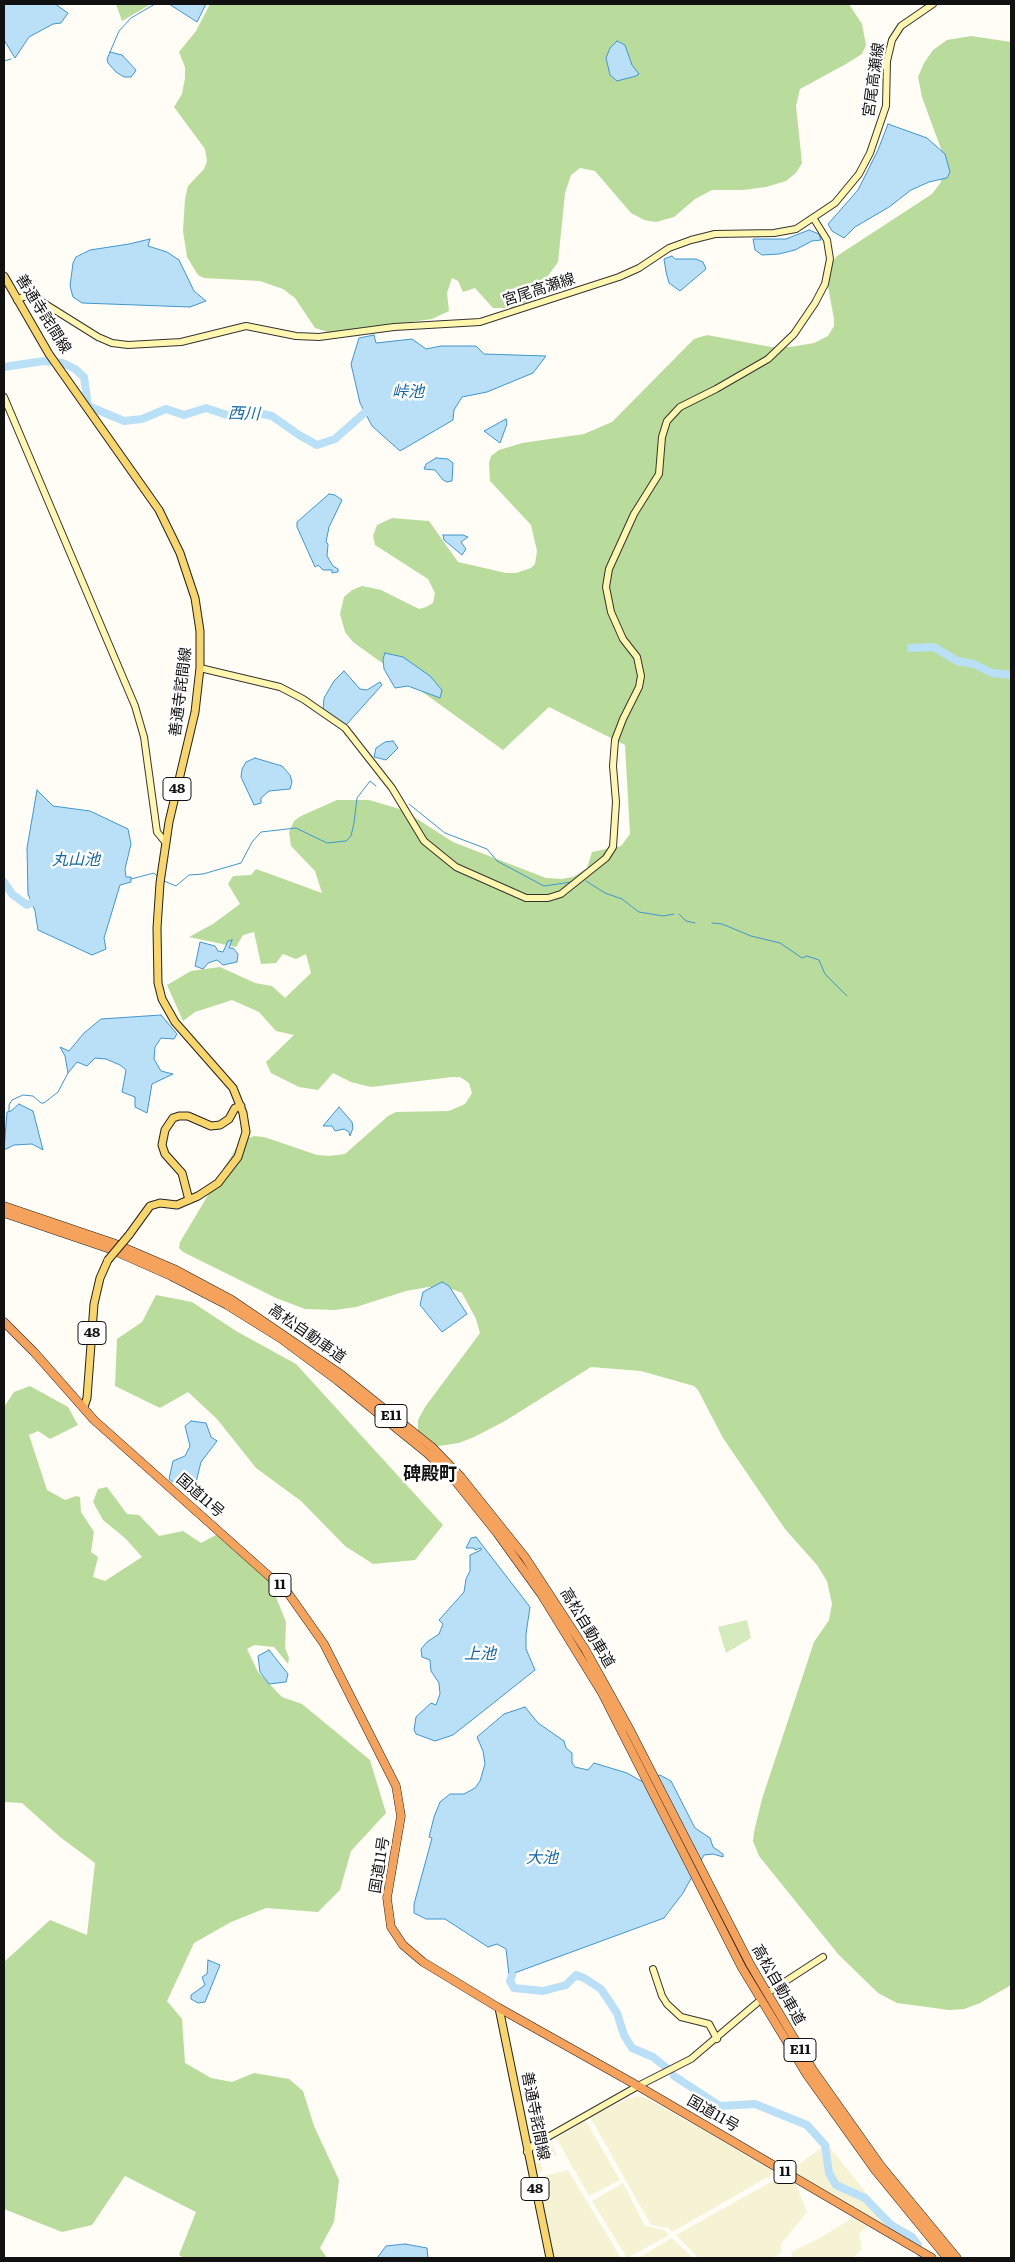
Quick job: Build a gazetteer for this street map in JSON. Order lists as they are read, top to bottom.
{
  "streets": {
    "highway": [
      "高松自動車道",
      "E11",
      "国道11号",
      "11"
    ],
    "main road": ["善通寺詫間線", "48"],
    "street": ["宮尾高瀬線"]
  },
  "crossings": [
    ["宮尾高瀬線", "善通寺詫間線"],
    ["善通寺詫間線", "国道11号"]
  ],
  "districts": ["碑殿町"],
  "water": [
    "峠池",
    "西川",
    "丸山池",
    "上池",
    "大池"
  ]
}
